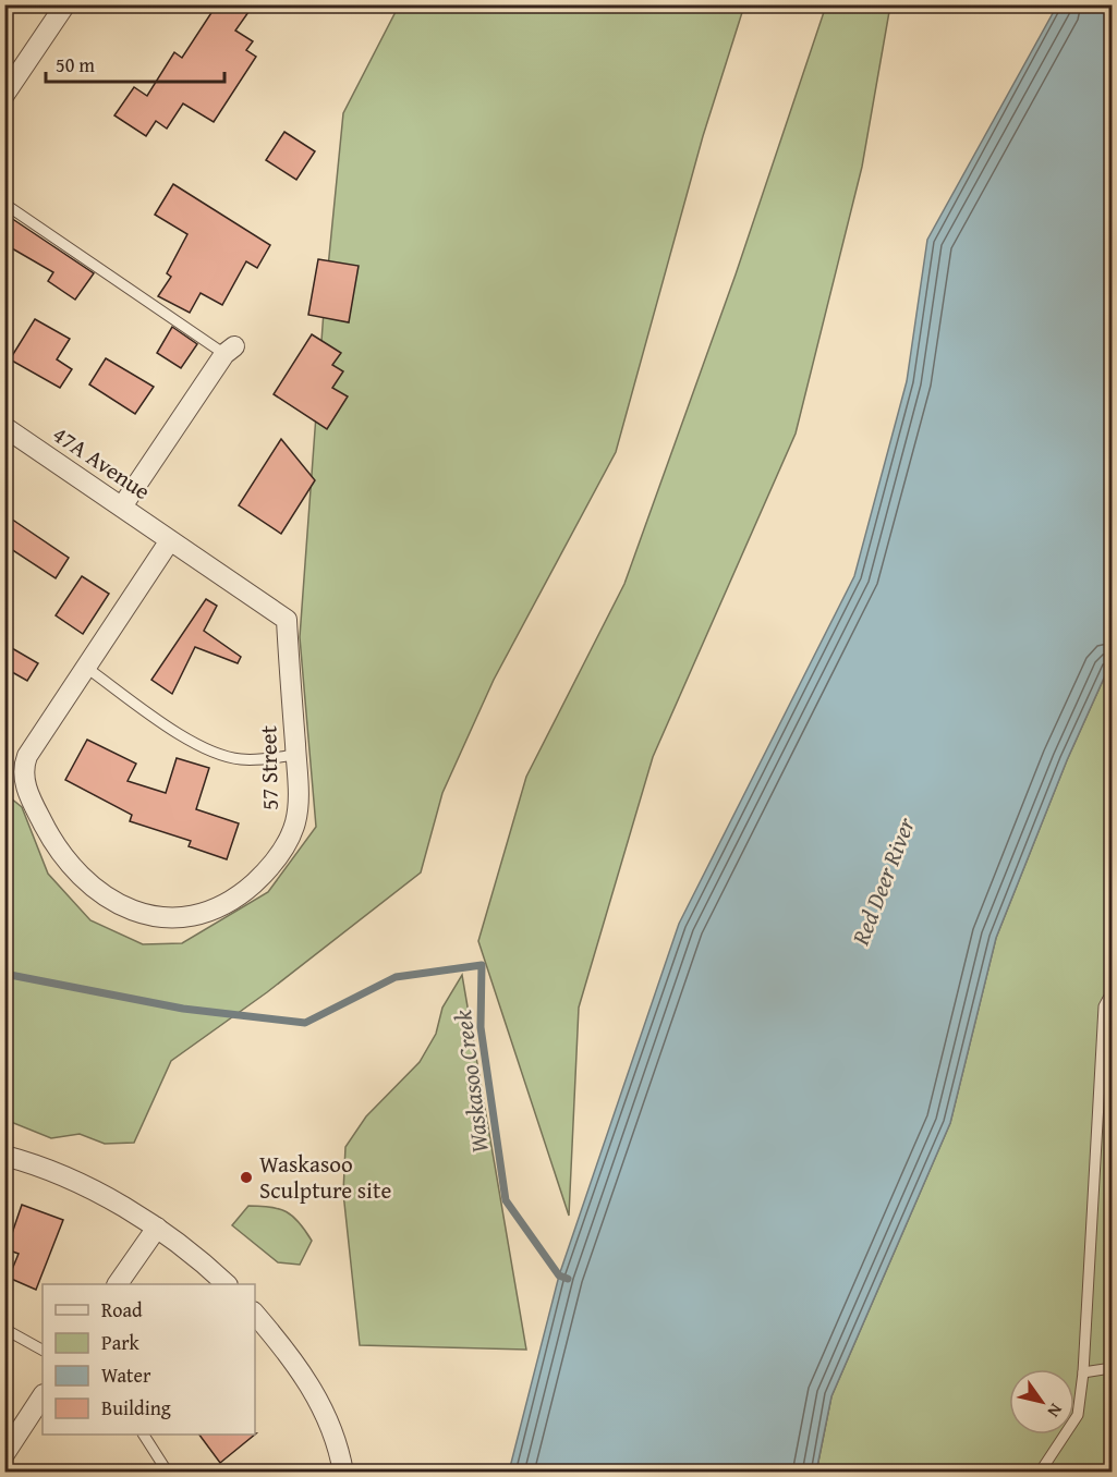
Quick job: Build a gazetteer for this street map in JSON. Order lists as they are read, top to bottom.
{
  "streets": {
    "street": ["47A Avenue", "57 Street"]
  },
  "crossings": [
    ["47A Avenue", "57 Street"]
  ],
  "water": ["Red Deer River", "Waskasoo Creek"],
  "places": ["Waskasoo Sculpture site"],
  "legend": [
    "Road",
    "Park",
    "Water",
    "Building"
  ],
  "scale_bar": "50 m",
  "north": "bottom right"
}
